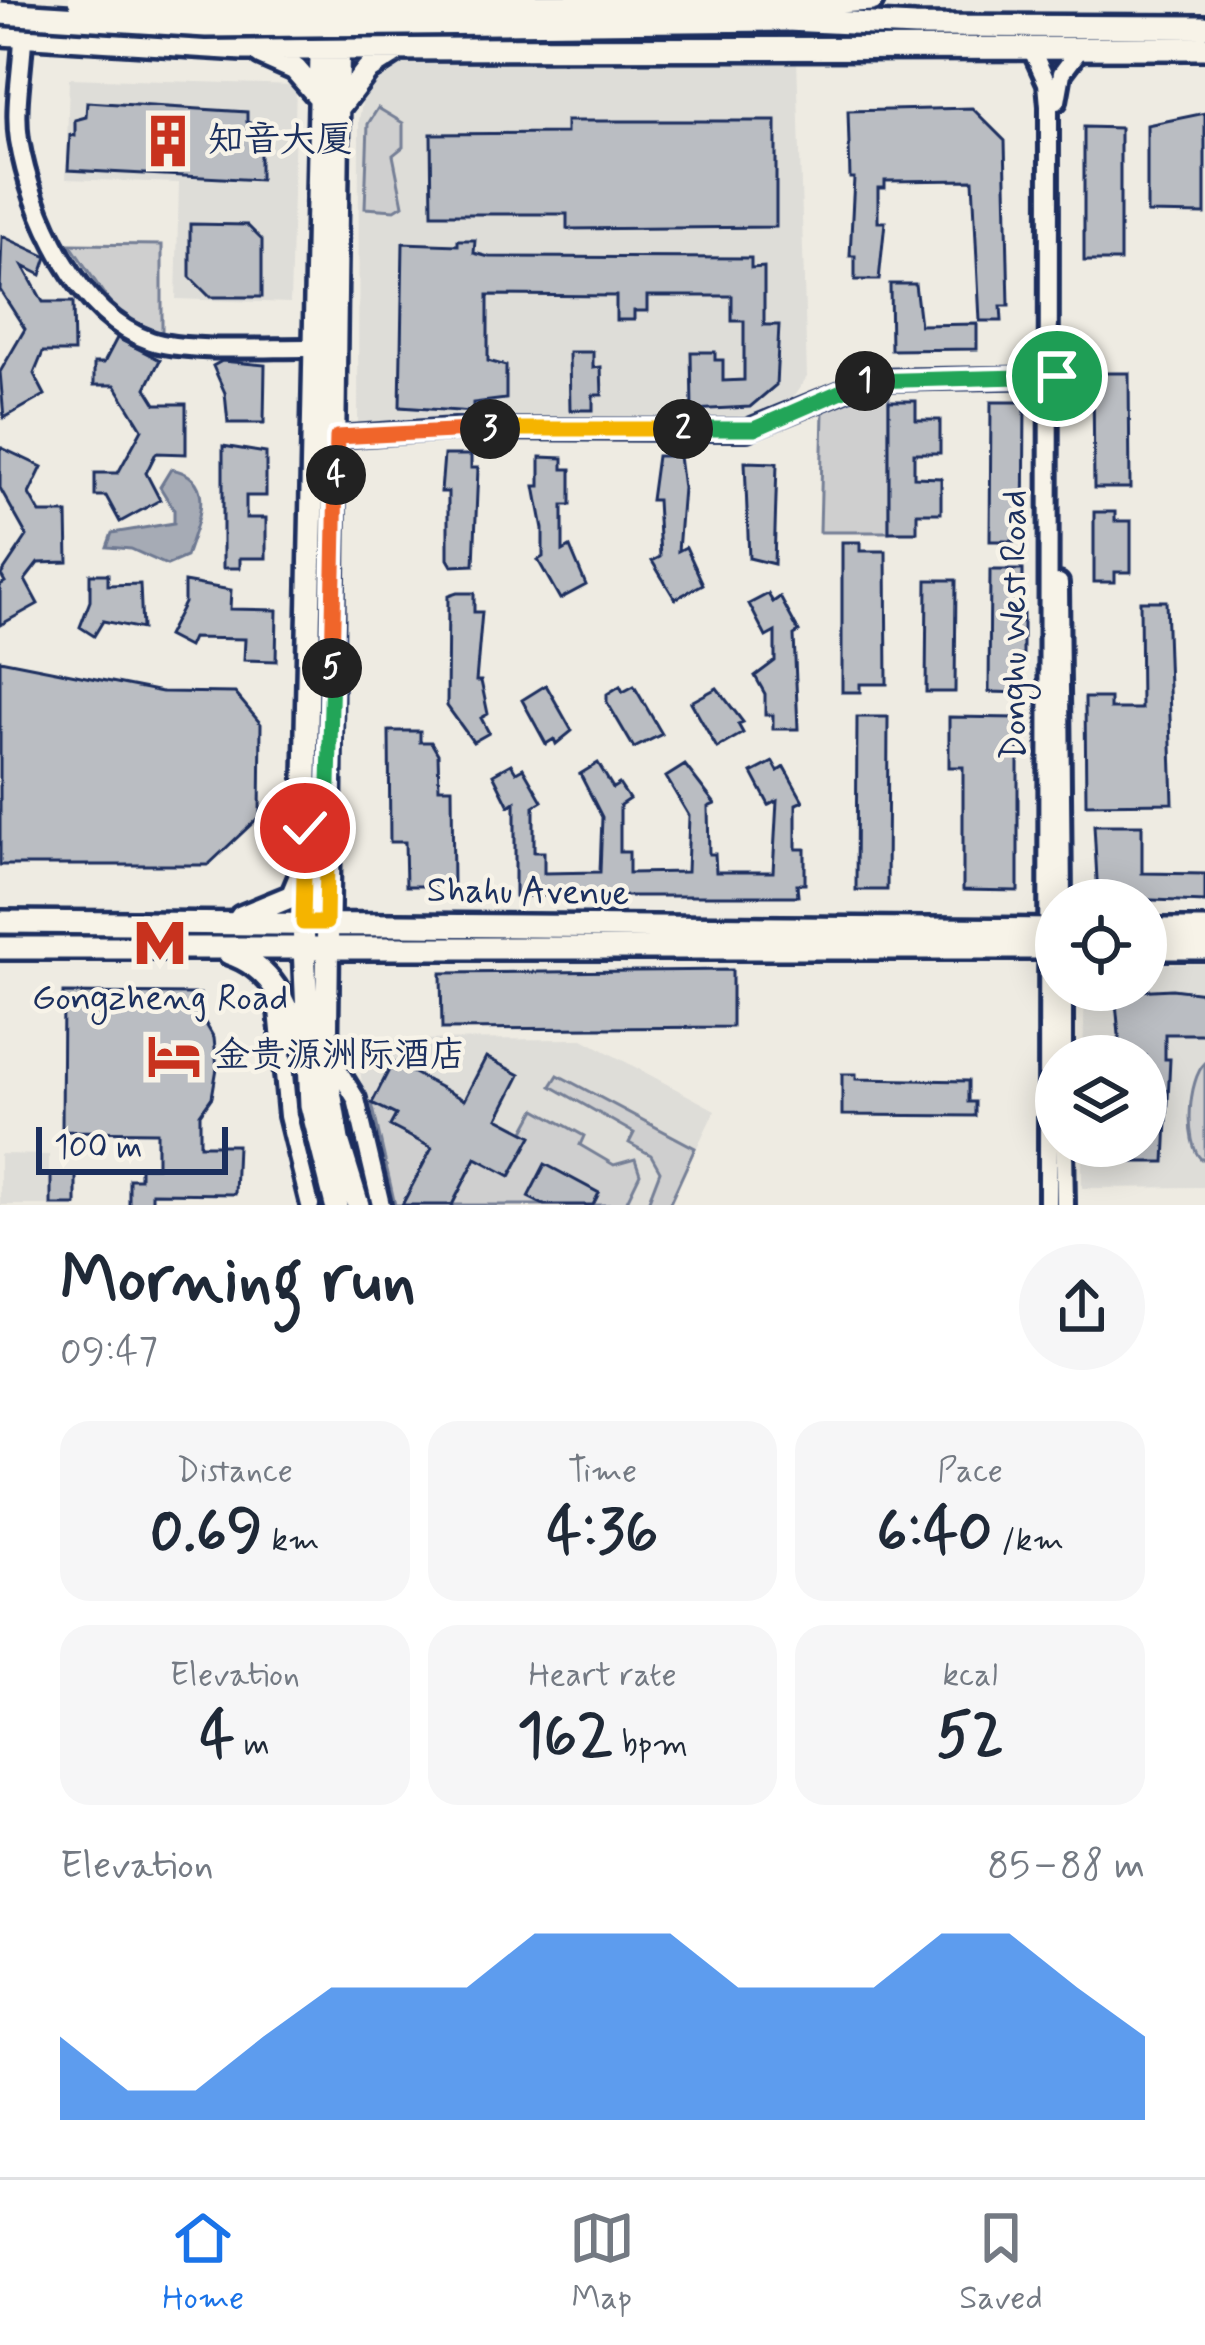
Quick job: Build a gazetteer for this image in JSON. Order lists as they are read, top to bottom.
{
  "streets": {
    "main road": ["Shahu Avenue"],
    "street": ["Donghu West Road"]
  },
  "places": {
    "building": ["知音大厦"],
    "metro station": ["Gongzheng Road"],
    "hotel": ["金贵源洲际酒店"]
  },
  "scale_bar": "100 m",
  "page": {
    "pins": [
      "1",
      "2",
      "3",
      "4",
      "5"
    ],
    "scale": "100 m",
    "heading": ["Morning run", "09:47"],
    "stats": [
      ["Distance", "0.69 km"],
      ["Time", "4:36"],
      ["Pace", "6:40 /km"],
      ["Elevation", "4 m"],
      ["Heart rate", "162 bpm"],
      ["kcal", "52"]
    ],
    "chart": ["Elevation", "85–88 m"],
    "tabs": ["Home", "Map", "Saved"]
  }
}
